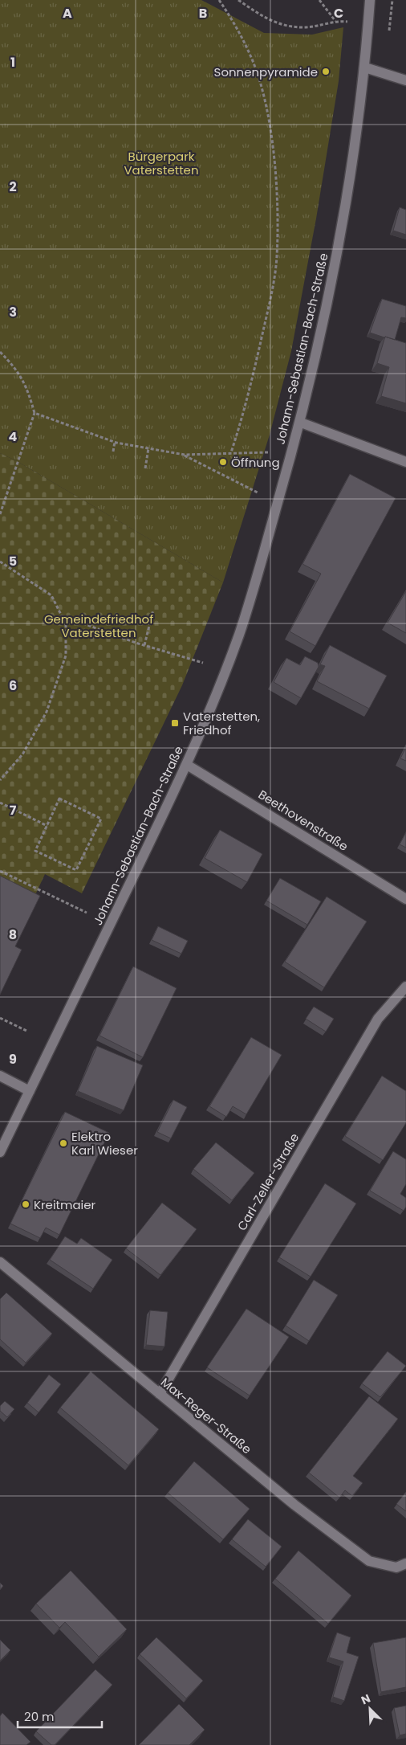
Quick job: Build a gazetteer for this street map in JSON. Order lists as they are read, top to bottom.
{
  "streets": {
    "street": [
      "Johann-Sebastian-Bach-Straße",
      "Beethovenstraße",
      "Carl-Zeller-Straße",
      "Max-Reger-Straße"
    ]
  },
  "crossings": [
    ["Johann-Sebastian-Bach-Straße", "Beethovenstraße"],
    ["Carl-Zeller-Straße", "Max-Reger-Straße"]
  ],
  "parks": ["Bürgerpark Vaterstetten", "Gemeindefriedhof Vaterstetten"],
  "places": {
    "other": [
      "Sonnenpyramide",
      "Öffnung",
      "Elektro Karl Wieser",
      "Kreitmaier"
    ],
    "transit": ["Vaterstetten, Friedhof"]
  },
  "scale_bar": "20 m",
  "north": "top left",
  "grid": {
    "columns": ["A", "B", "C"],
    "rows": [
      "1",
      "2",
      "3",
      "4",
      "5",
      "6",
      "7",
      "8",
      "9"
    ]
  }
}
